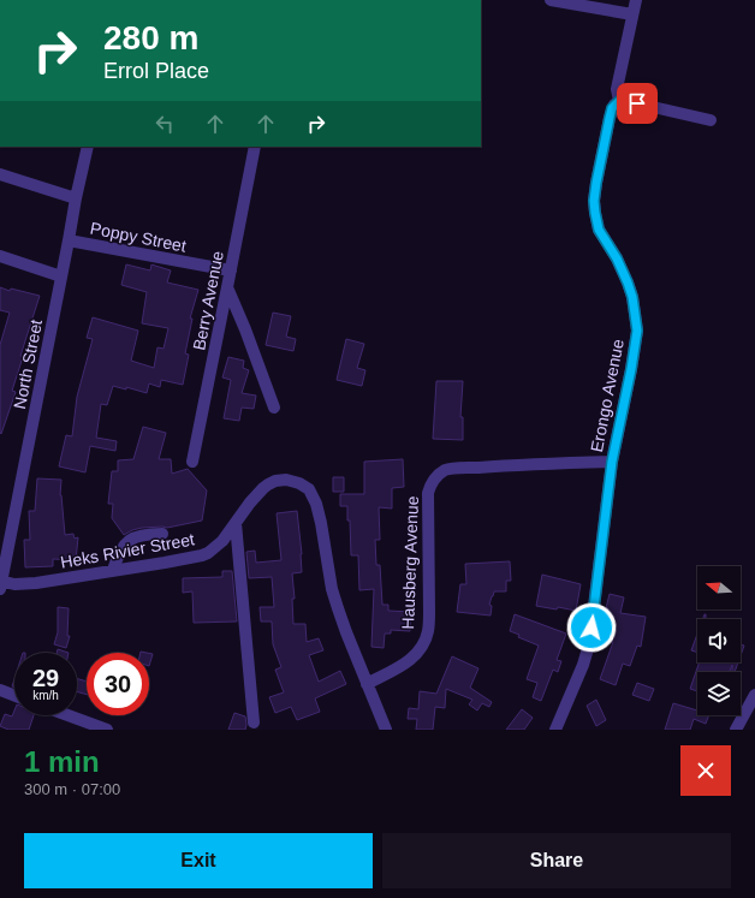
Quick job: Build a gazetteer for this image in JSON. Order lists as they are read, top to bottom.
{
  "streets": {
    "street": [
      "Poppy Street",
      "Berry Avenue",
      "North Street",
      "Erongo Avenue",
      "Heks Rivier Street",
      "Hausberg Avenue"
    ]
  },
  "crossings": [
    ["Poppy Street", "Berry Avenue"],
    ["Poppy Street", "North Street"],
    ["North Street", "Heks Rivier Street"],
    ["Erongo Avenue", "Hausberg Avenue"],
    ["Heks Rivier Street", "Hausberg Avenue"]
  ],
  "north": "left",
  "page": {
    "turn": ["280 m", "Errol Place"],
    "speed": "29 km/h",
    "limit": "30",
    "heading": ["1 min", "300 m · 07:00"],
    "buttons": ["Exit", "Share"]
  }
}
